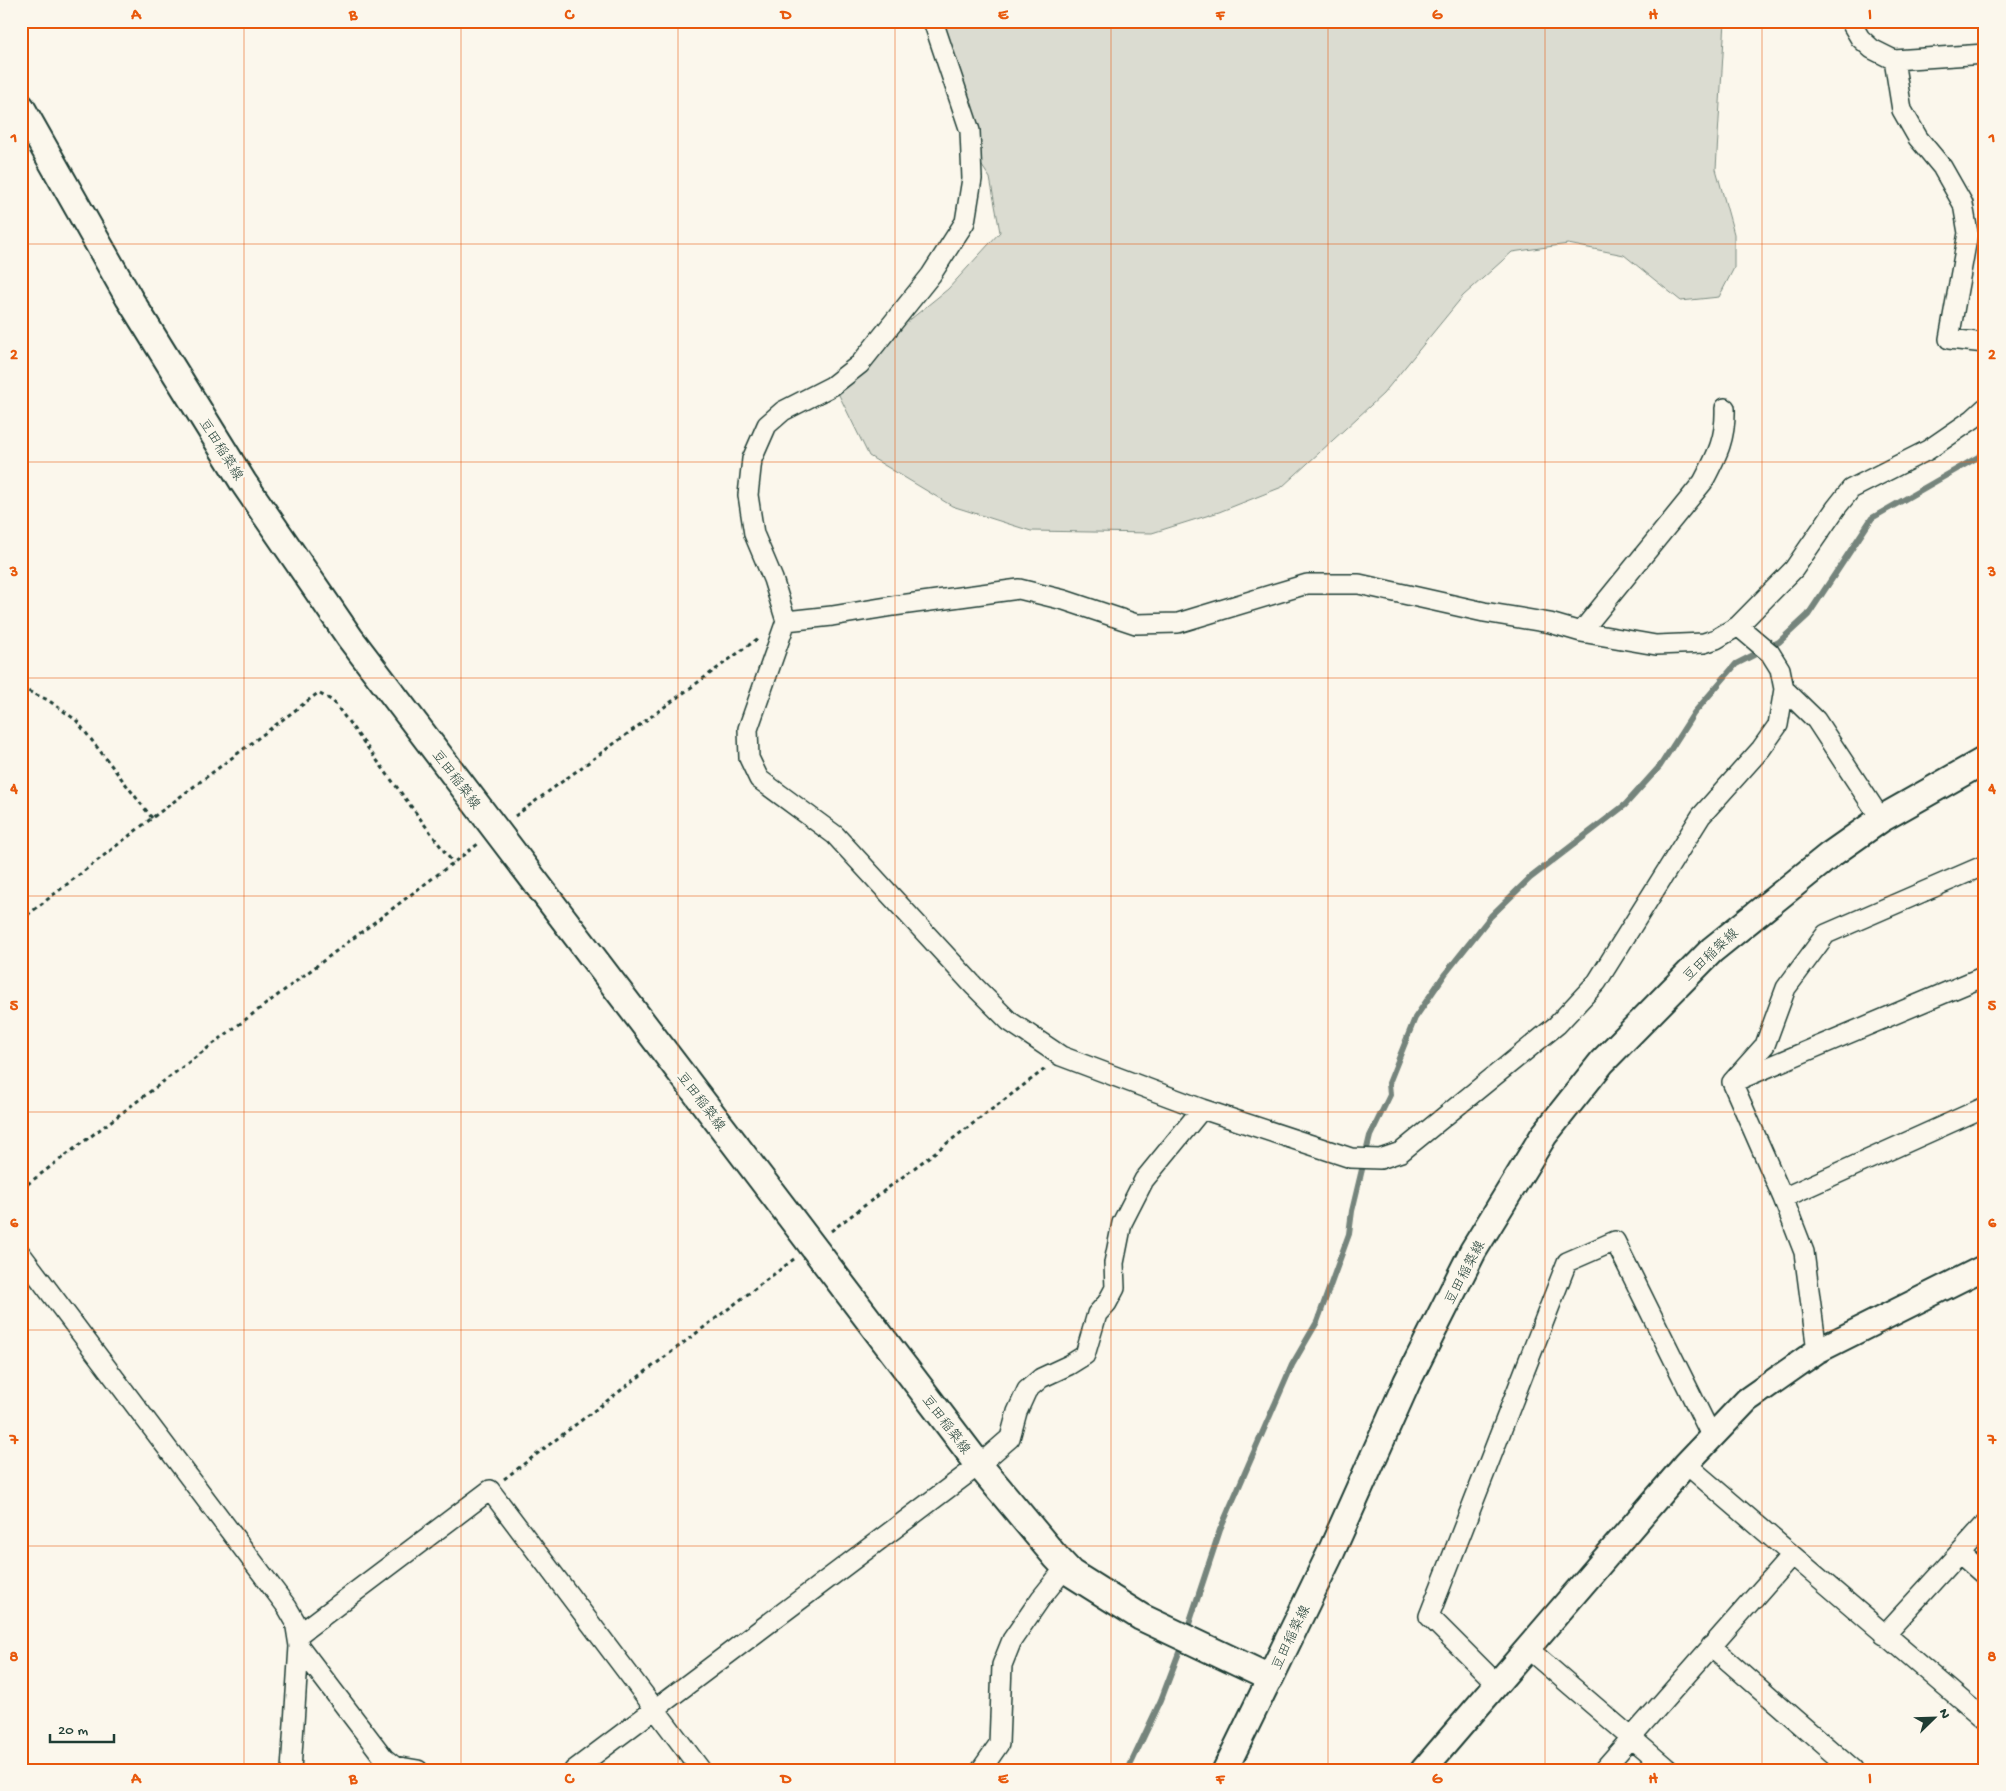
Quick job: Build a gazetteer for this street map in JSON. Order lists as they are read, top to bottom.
{
  "streets": {
    "main road": ["豆田稲築線"]
  },
  "scale_bar": "20 m",
  "north": "top right",
  "grid": {
    "columns": [
      "A",
      "B",
      "C",
      "D",
      "E",
      "F",
      "G",
      "H",
      "I"
    ],
    "rows": [
      "1",
      "2",
      "3",
      "4",
      "5",
      "6",
      "7",
      "8"
    ]
  }
}
